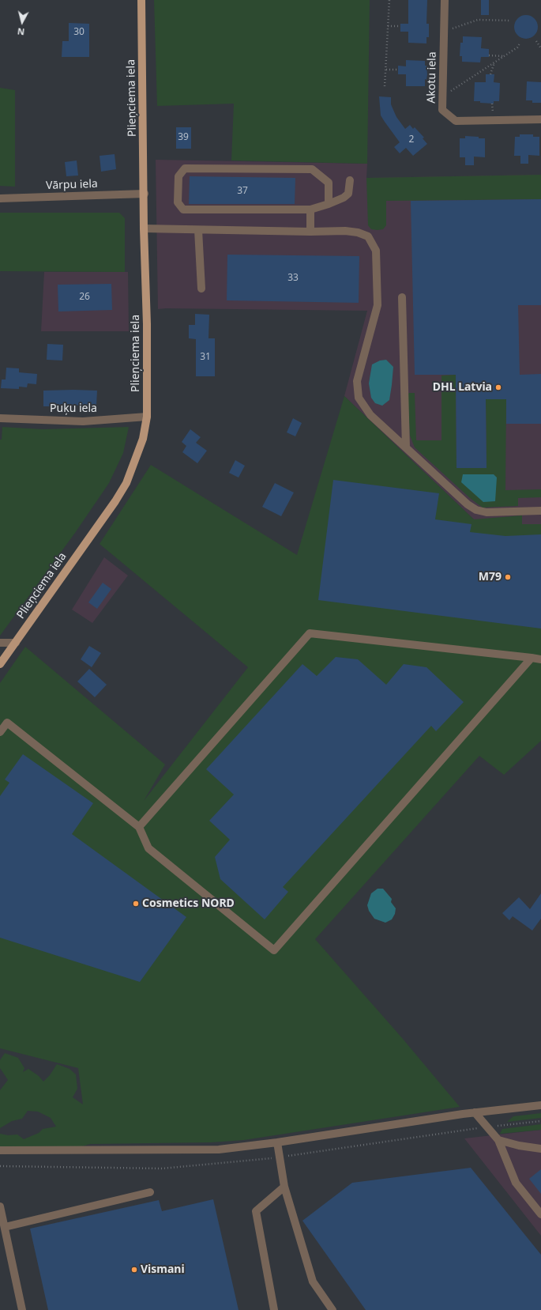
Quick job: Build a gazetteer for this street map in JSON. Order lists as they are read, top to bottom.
{
  "streets": {
    "main road": ["Plieņciema iela"],
    "street": ["Akotu iela", "Vārpu iela", "Puķu iela"]
  },
  "crossings": [
    ["Plieņciema iela", "Vārpu iela"],
    ["Plieņciema iela", "Puķu iela"]
  ],
  "places": [
    "DHL Latvia",
    "M79",
    "Cosmetics NORD",
    "Vismani"
  ],
  "house_numbers": [
    "30",
    "39",
    "2",
    "37",
    "33",
    "26",
    "31"
  ],
  "north": "bottom"
}
